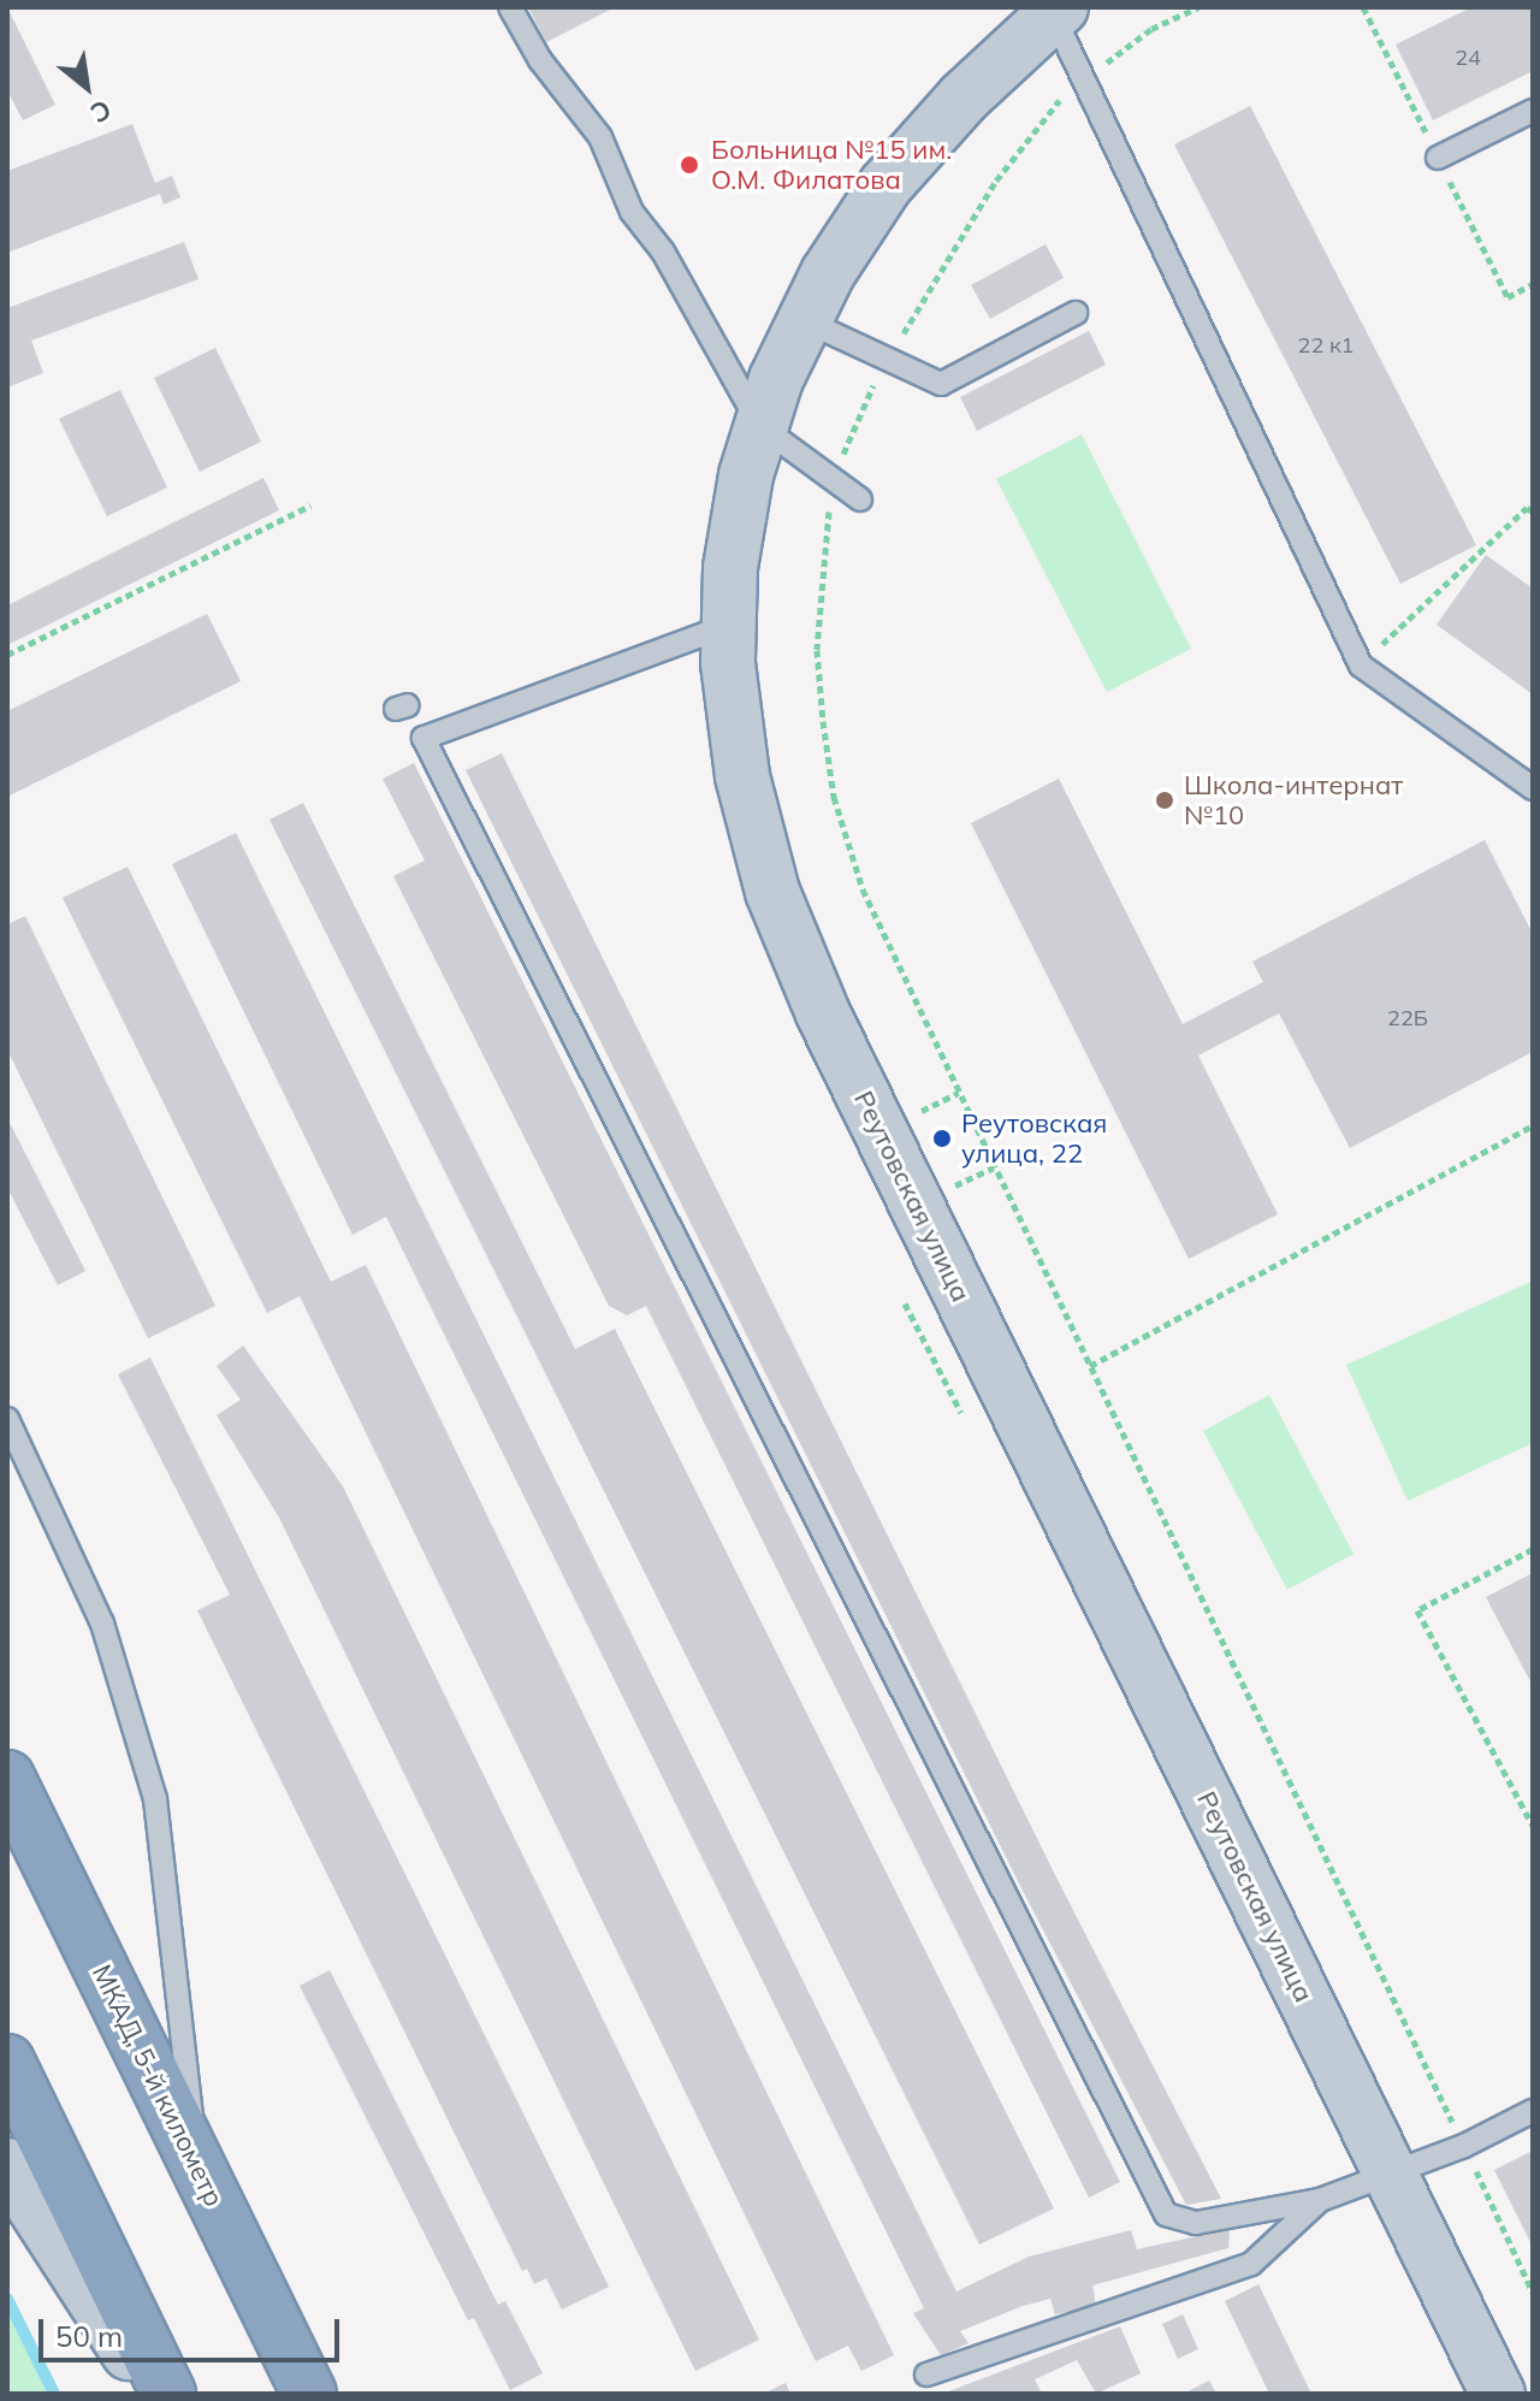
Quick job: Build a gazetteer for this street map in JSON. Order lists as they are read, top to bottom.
{
  "streets": {
    "highway": ["МКАД, 5-й километр"],
    "street": ["Реутовская улица"]
  },
  "places": ["Больница №15 им. О.М. Филатова", "Школа-интернат №10", "Реутовская улица, 22"],
  "house_numbers": ["24", "22 к1", "22Б"],
  "scale_bar": "50 m",
  "north": "bottom right"
}
